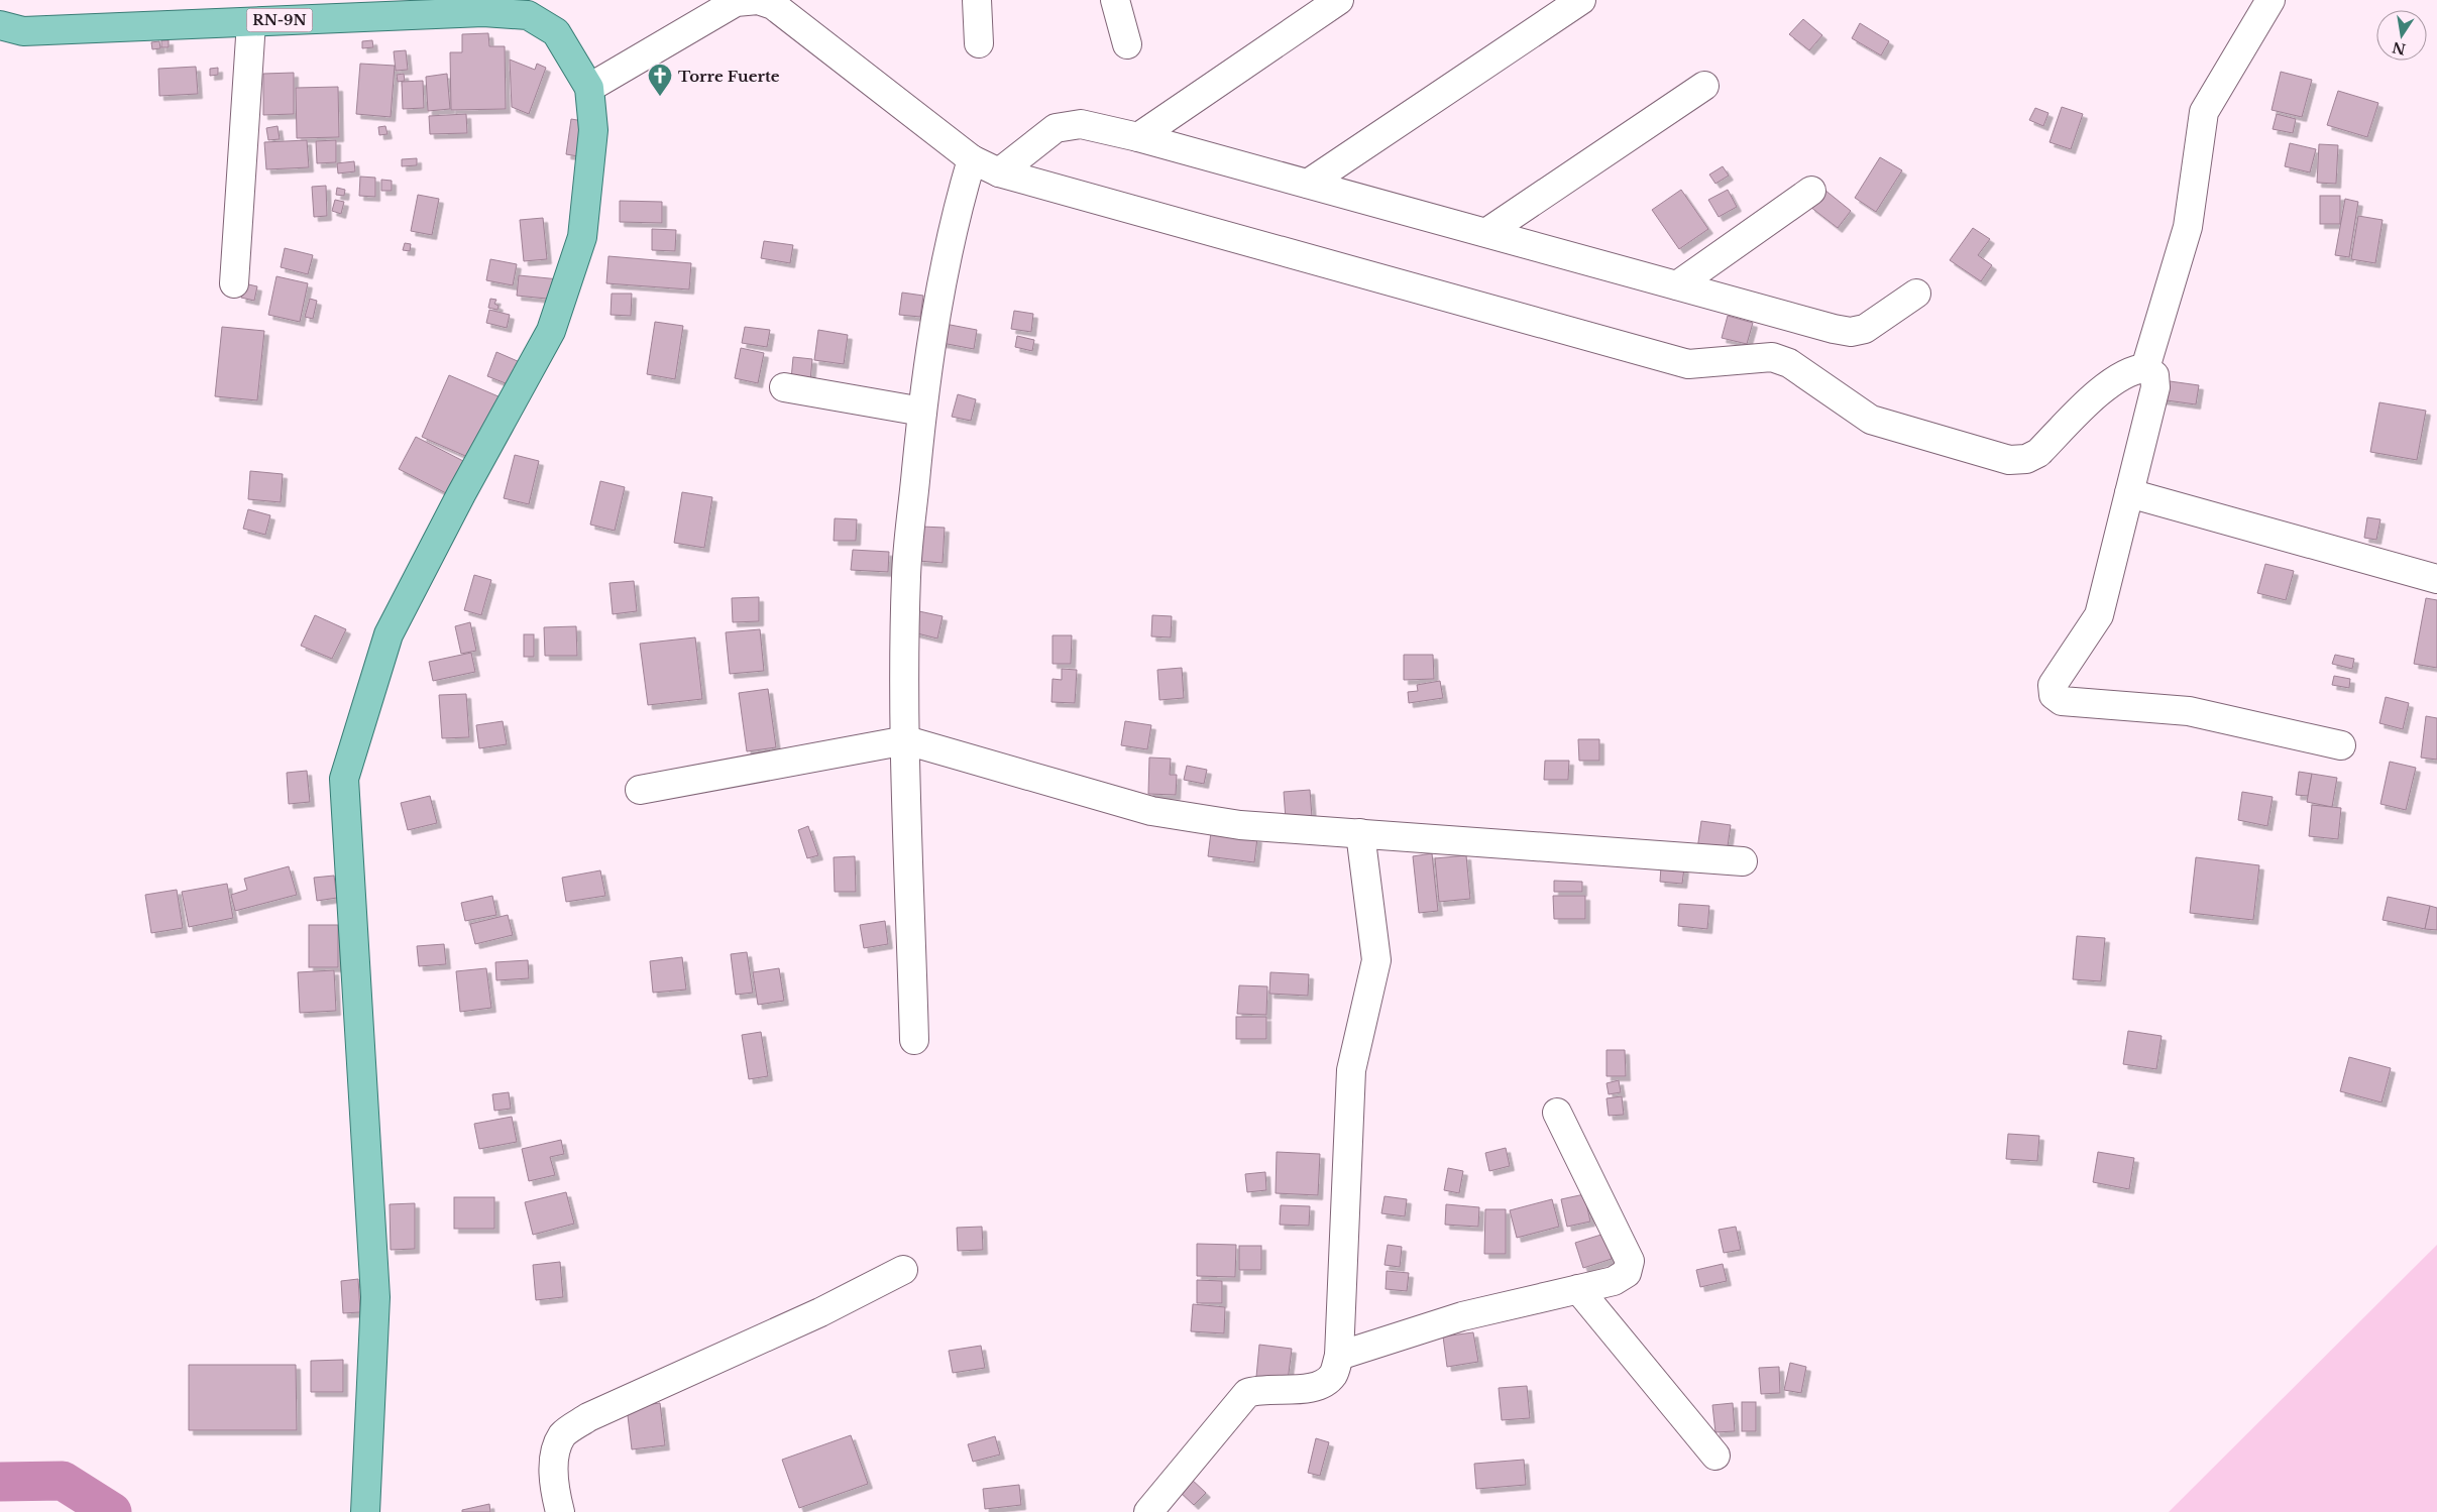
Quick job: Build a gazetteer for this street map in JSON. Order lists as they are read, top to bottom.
{
  "streets": {
    "main road": ["RN-9N"]
  },
  "places": {
    "church": ["Torre Fuerte"]
  },
  "north": "bottom"
}
